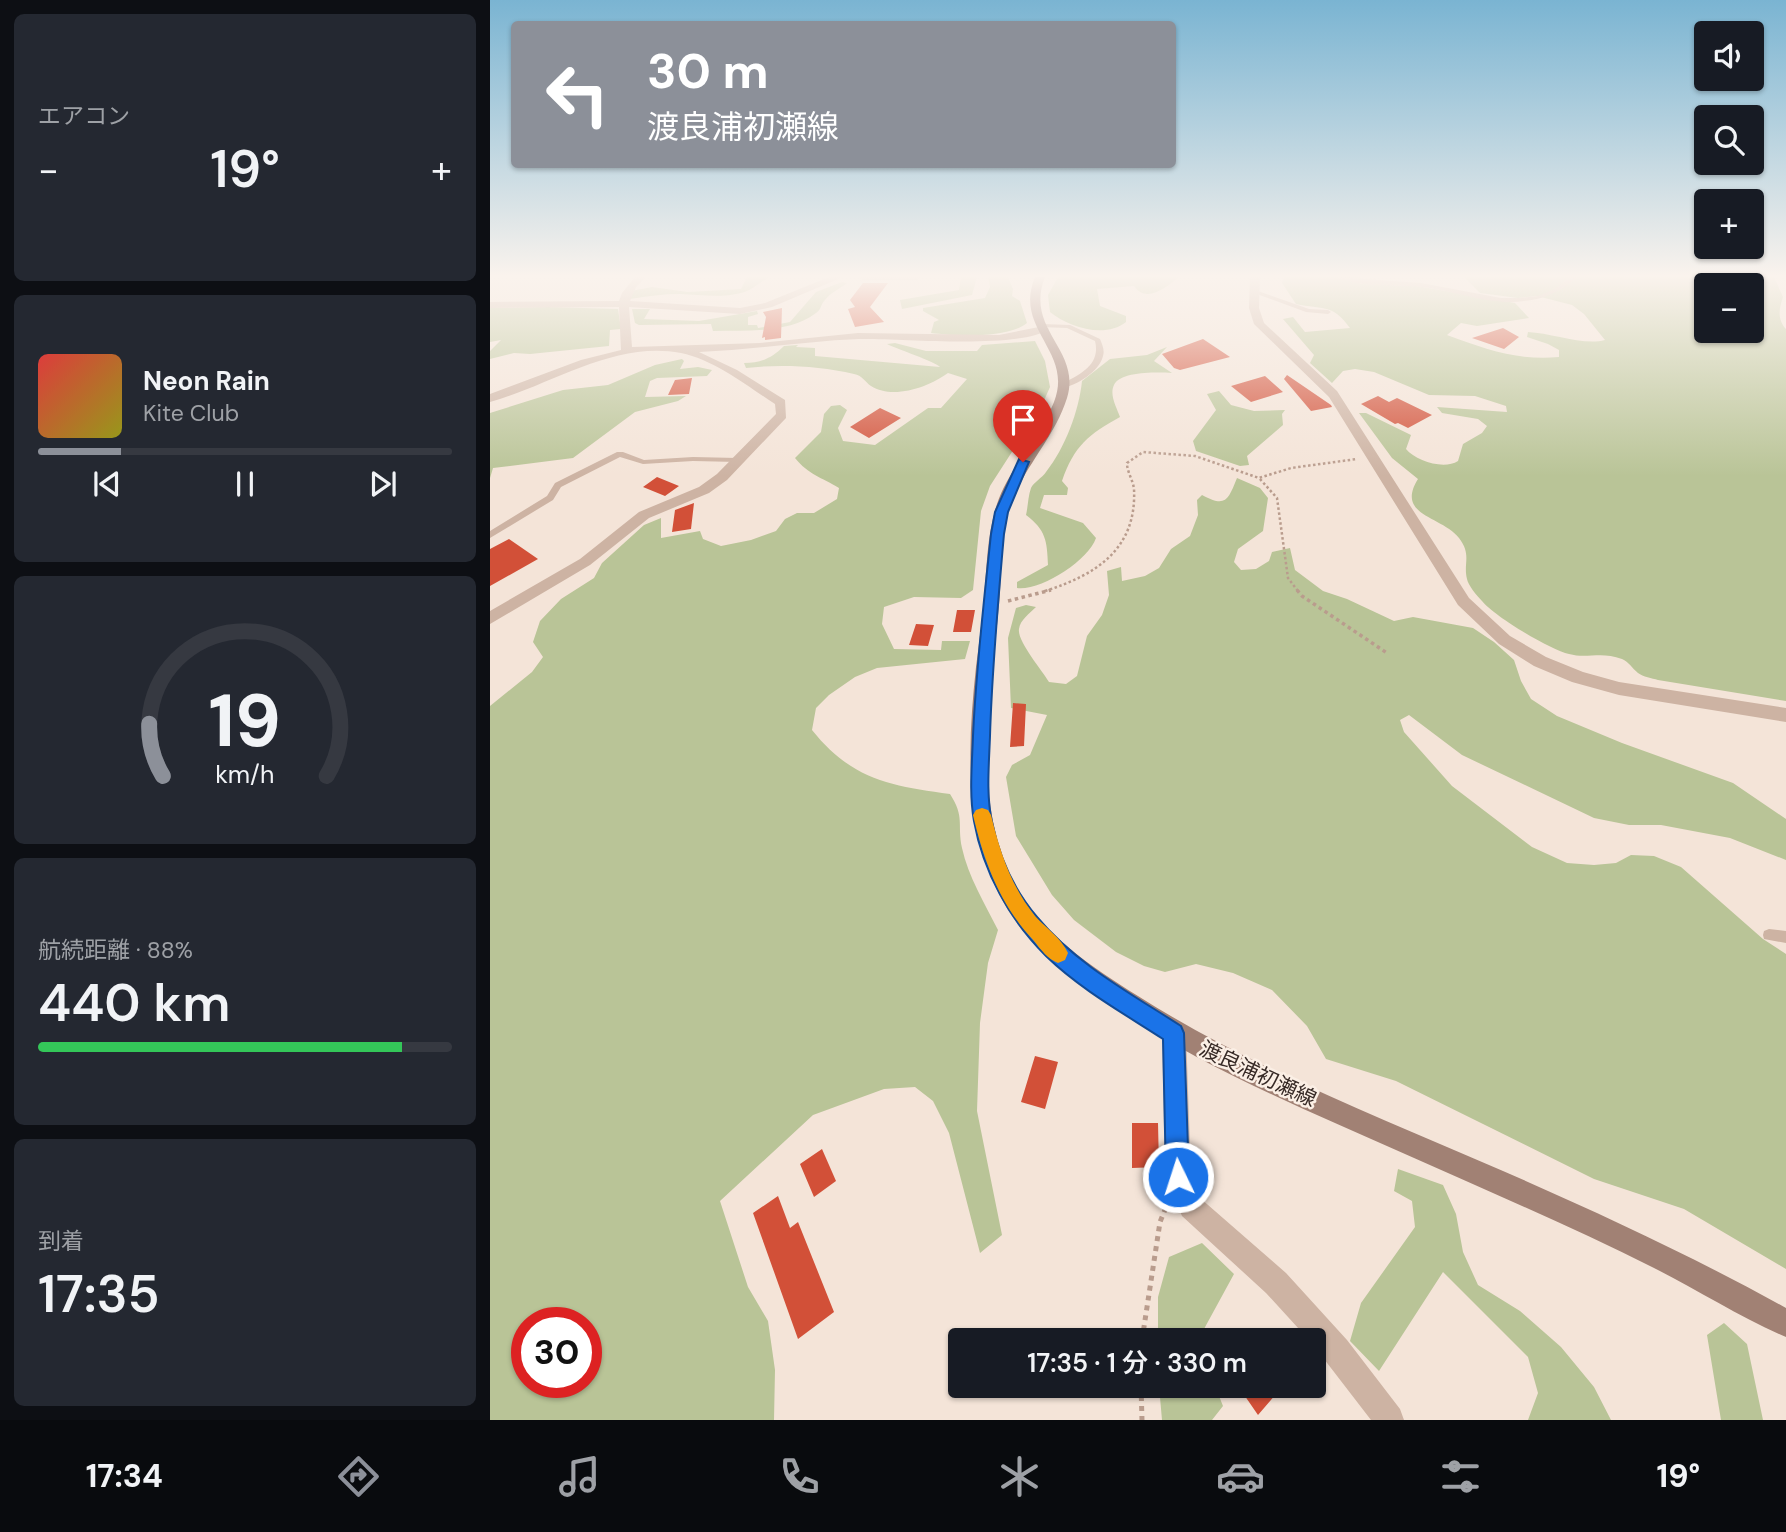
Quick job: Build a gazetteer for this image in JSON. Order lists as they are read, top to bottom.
{
  "streets": {
    "main road": ["渡良浦初瀬線"]
  },
  "page": {
    "tile": [
      "エアコン",
      ["航続距離 · 88%", "440 km"],
      ["到着", "17:35"]
    ],
    "map_buttons": ["+", "−"],
    "turn": ["30 m", "渡良浦初瀬線"],
    "heat": ["−", "19°", "+"],
    "song": ["Neon Rain", "Kite Club"],
    "limit": "30",
    "trip": "17:35 · 1 分 · 330 m",
    "tabs": ["17:34", "19°"],
    "gauge": ["19", "km/h"]
  }
}
